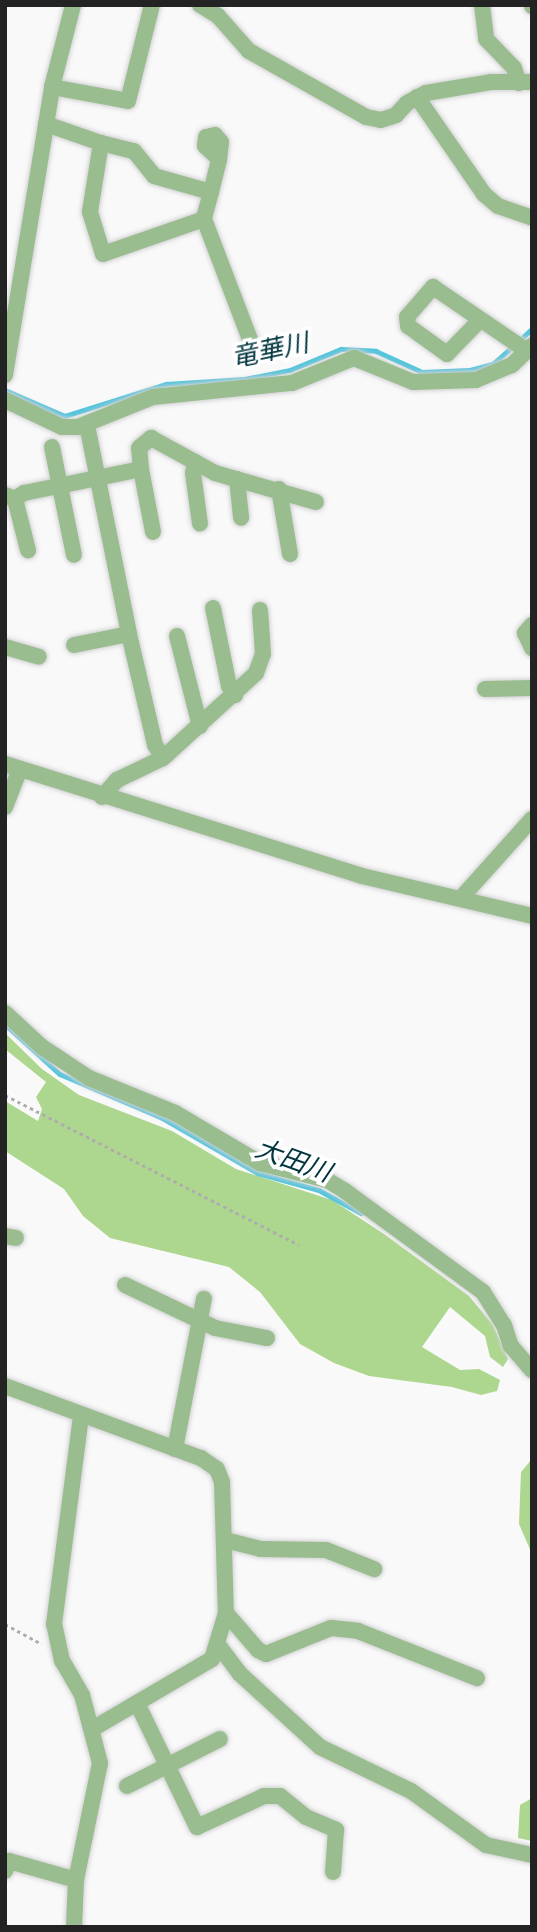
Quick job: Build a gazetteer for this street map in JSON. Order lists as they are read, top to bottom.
{
  "water": ["竜華川", "大田川"]
}
